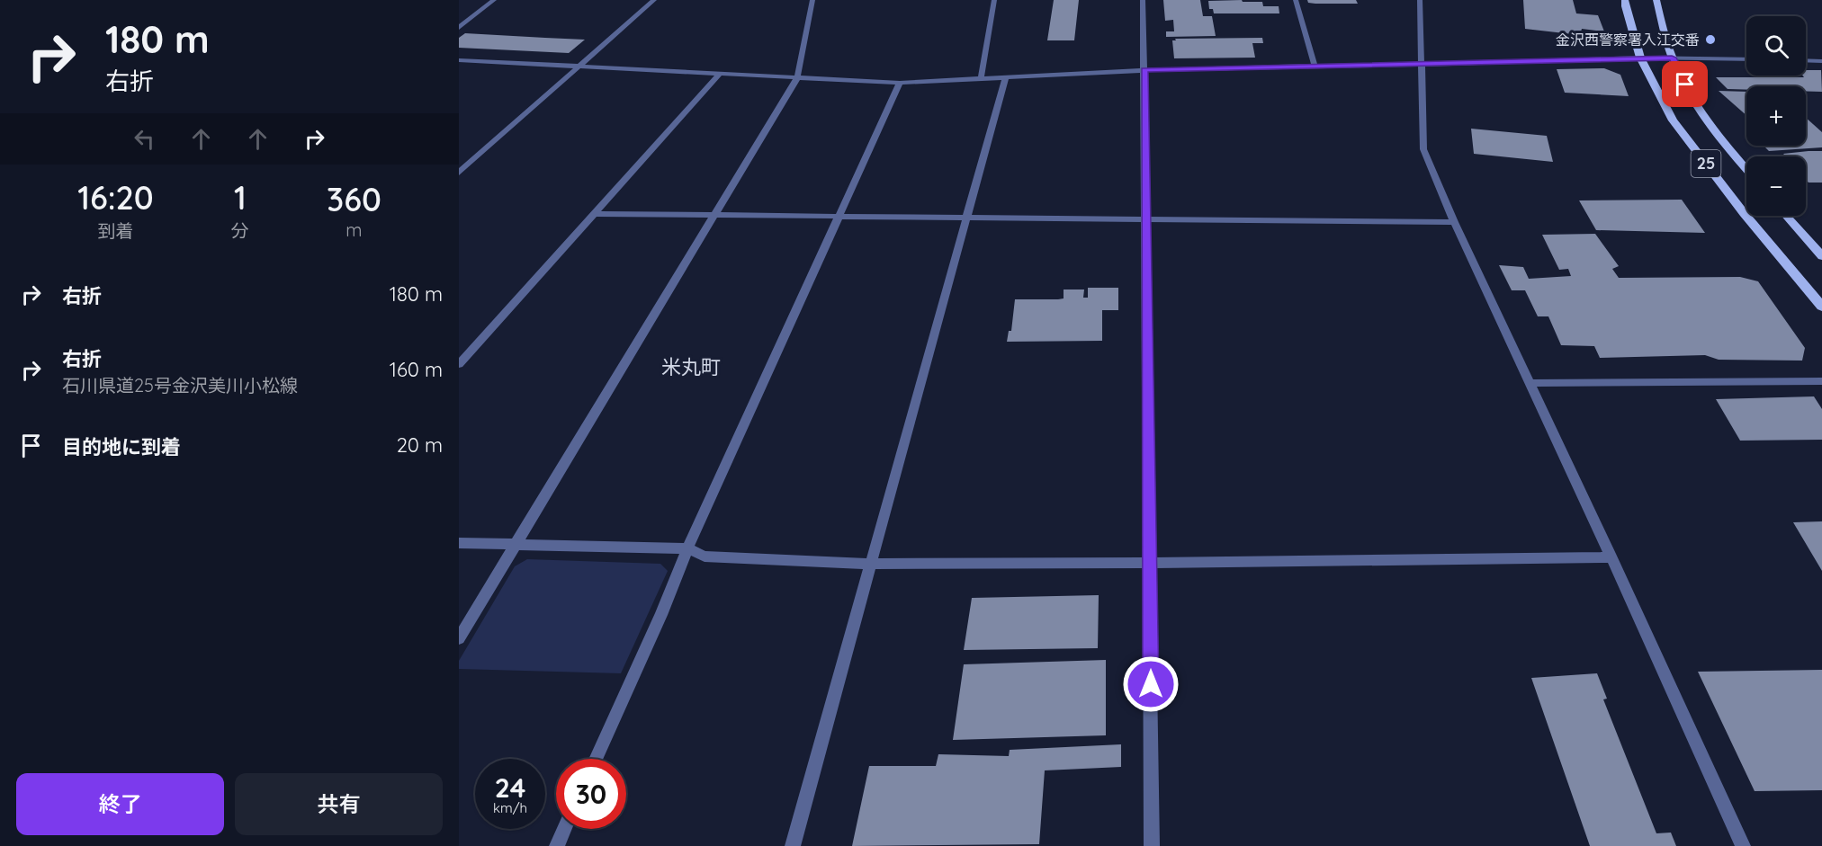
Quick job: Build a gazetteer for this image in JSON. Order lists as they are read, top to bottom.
{
  "streets": {
    "main road": ["25"]
  },
  "districts": ["米丸町"],
  "places": ["金沢西警察署入江交番"],
  "page": {
    "turn": ["180 m", "右折"],
    "map_buttons": ["+", "−"],
    "eta": [
      "16:20",
      "到着",
      "1",
      "分",
      "360",
      "m"
    ],
    "list": [
      {
        "name": "右折",
        "value": "180 m"
      },
      {
        "name": "右折",
        "note": "石川県道25号金沢美川小松線",
        "value": "160 m"
      },
      {
        "name": "目的地に到着",
        "value": "20 m"
      }
    ],
    "speed": "24 km/h",
    "limit": "30",
    "buttons": ["終了", "共有"]
  }
}
